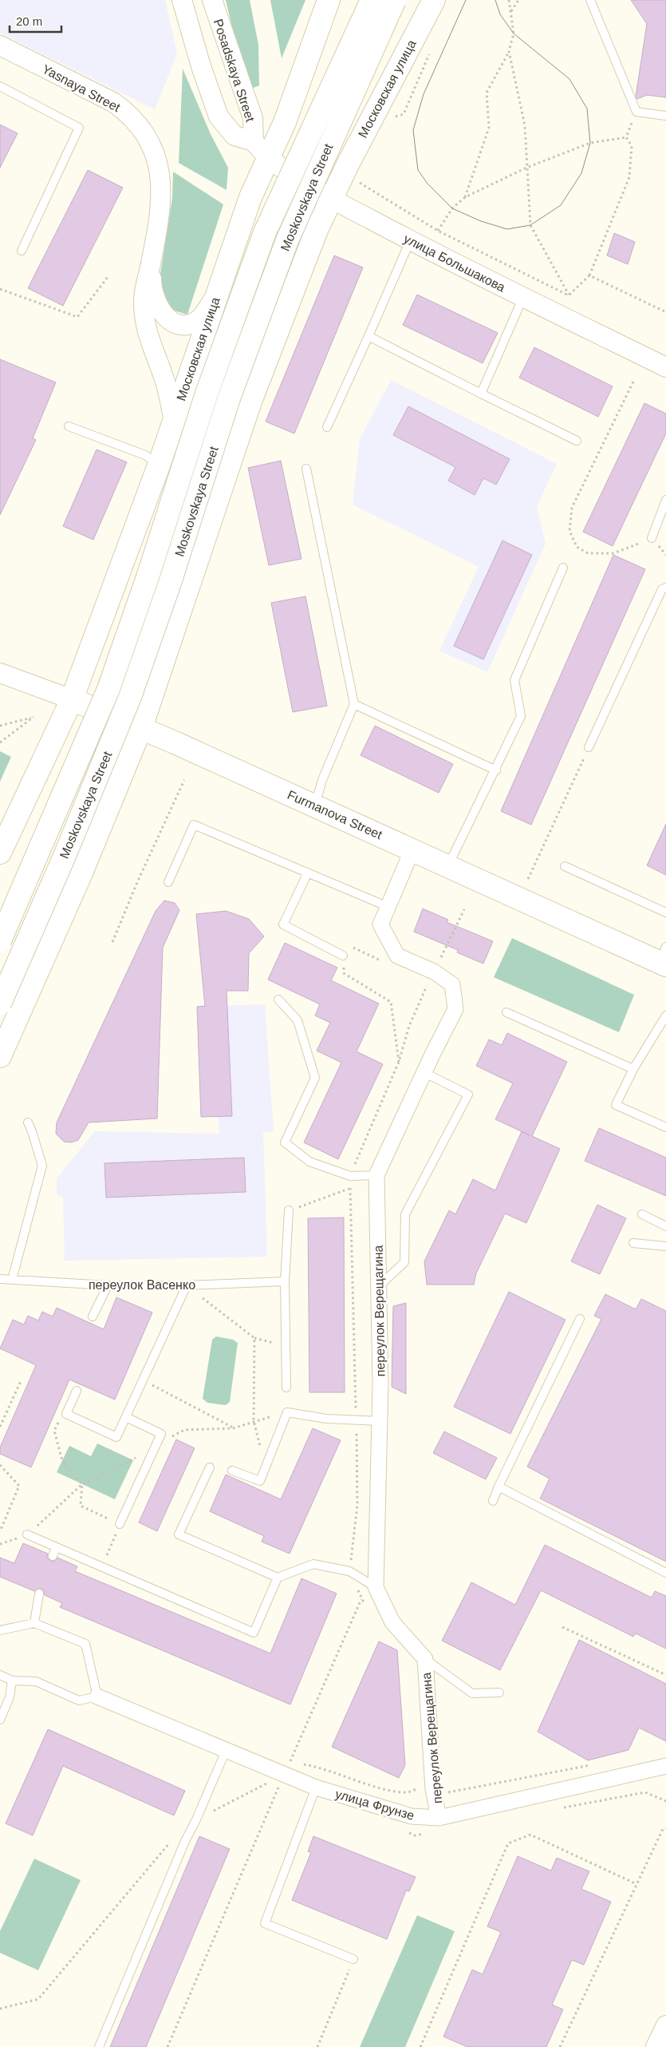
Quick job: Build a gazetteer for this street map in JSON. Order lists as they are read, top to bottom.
{
  "streets": {
    "main road": ["Московская улица", "Moskovskaya Street", "Furmanova Street"],
    "street": [
      "Posadskaya Street",
      "Yasnaya Street",
      "улица Большакова",
      "переулок Верещагина",
      "улица Фрунзе"
    ],
    "lane": ["переулок Васенко"]
  },
  "crossings": [
    ["Posadskaya Street", "улица Большакова"],
    ["Московская улица", "улица Большакова"],
    ["Московская улица", "Furmanova Street"],
    ["Furmanova Street", "переулок Верещагина"],
    ["переулок Верещагина", "улица Фрунзе"]
  ],
  "scale_bar": "20 m"
}
